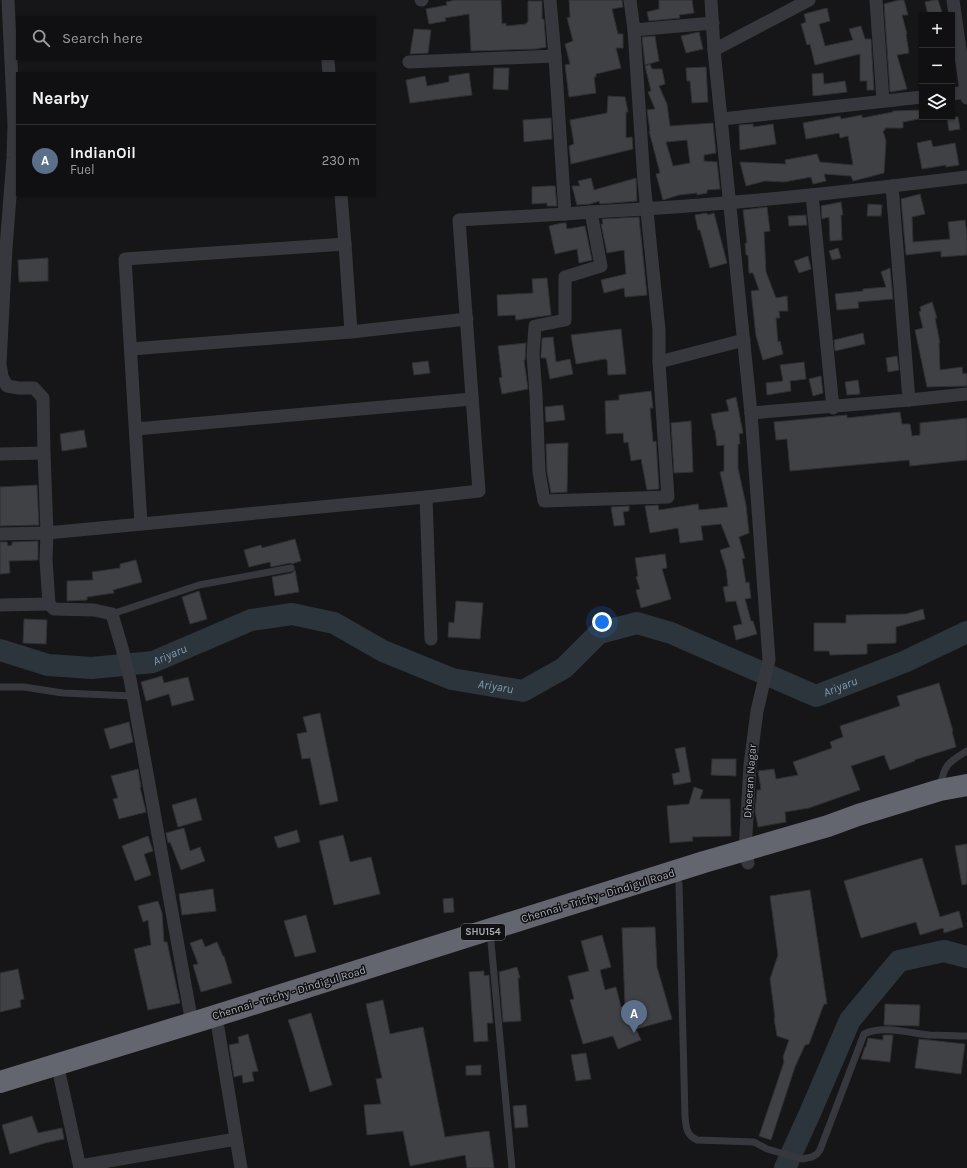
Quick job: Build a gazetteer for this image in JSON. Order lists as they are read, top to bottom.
{
  "streets": {
    "highway": ["Chennai - Trichy - Dindigul Road", "SHU154"],
    "street": ["Dheeran Nagar"]
  },
  "crossings": [
    ["Dheeran Nagar", "Chennai - Trichy - Dindigul Road"]
  ],
  "water": ["Ariyaru"],
  "page": {
    "map_buttons": ["+", "−"],
    "search": "Search here",
    "heading": "Nearby",
    "list": [
      {
        "mark": "A",
        "name": "IndianOil",
        "note": "Fuel",
        "value": "230 m"
      }
    ],
    "pins": "A"
  }
}
